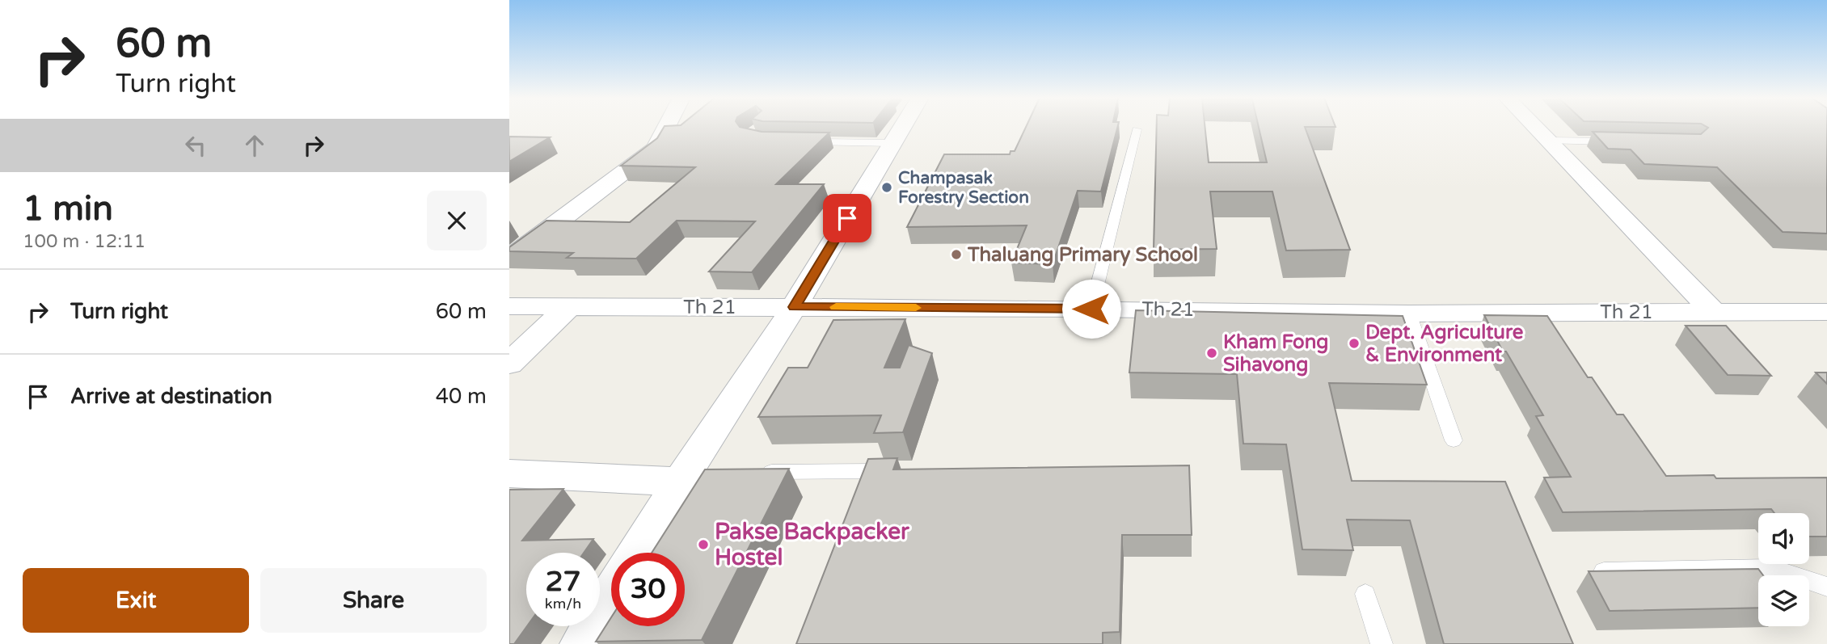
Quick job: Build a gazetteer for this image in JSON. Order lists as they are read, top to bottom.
{
  "streets": {
    "street": ["Th 21"]
  },
  "places": [
    "Champasak Forestry Section",
    "Thaluang Primary School",
    "Dept. Agriculture & Environment",
    "Kham Fong Sihavong",
    "Pakse Backpacker Hostel"
  ],
  "page": {
    "turn": ["60 m", "Turn right"],
    "heading": ["1 min", "100 m · 12:11"],
    "list": [
      {
        "name": "Turn right",
        "value": "60 m"
      },
      {
        "name": "Arrive at destination",
        "value": "40 m"
      }
    ],
    "speed": "27 km/h",
    "limit": "30",
    "buttons": ["Exit", "Share"]
  }
}
